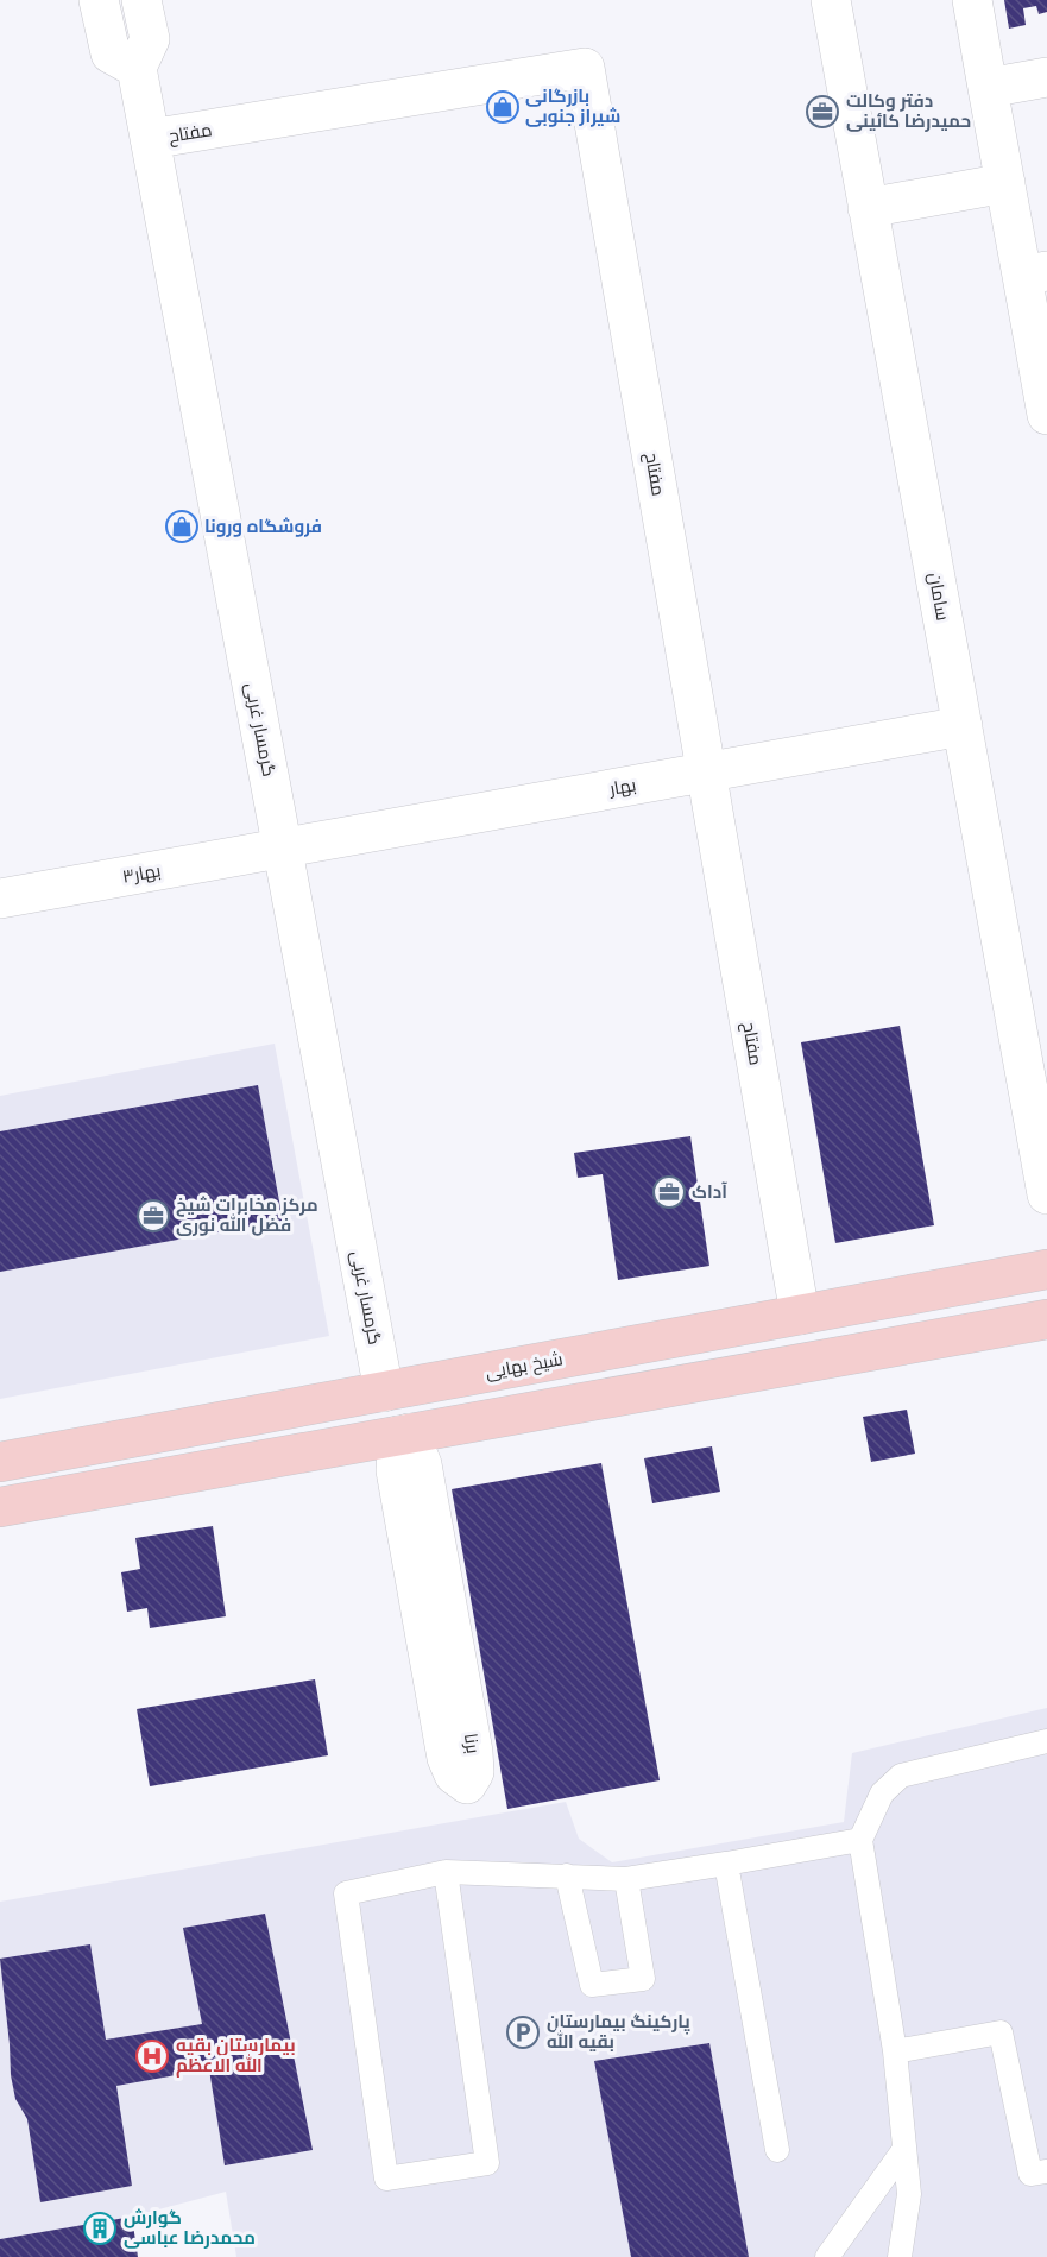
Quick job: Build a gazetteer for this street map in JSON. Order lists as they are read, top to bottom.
{
  "streets": {
    "main road": ["شیخ بهایی"],
    "street": [
      "مفتاح",
      "سامان",
      "گرمسار غربی",
      "بهار",
      "بهار۳",
      "برنا"
    ]
  },
  "crossings": [
    ["مفتاح", "گرمسار غربی"],
    ["مفتاح", "بهار"],
    ["مفتاح", "شیخ بهایی"],
    ["سامان", "بهار"],
    ["گرمسار غربی", "بهار"],
    ["گرمسار غربی", "بهار۳"],
    ["گرمسار غربی", "شیخ بهایی"],
    ["بهار", "بهار۳"]
  ],
  "places": {
    "shop": ["بازرگانی شیراز جنوبی", "فروشگاه ورونا"],
    "office": ["دفتر وکالت حمیدرضا کائینی", "آداک", "مرکز مخابرات شیخ فضل الله نوری"],
    "parking": ["پارکینگ بیمارستان بقیه الله"],
    "hospital": ["بیمارستان بقیه الله الاعظم"],
    "building": ["گوارش محمدرضا عباسی"]
  }
}
